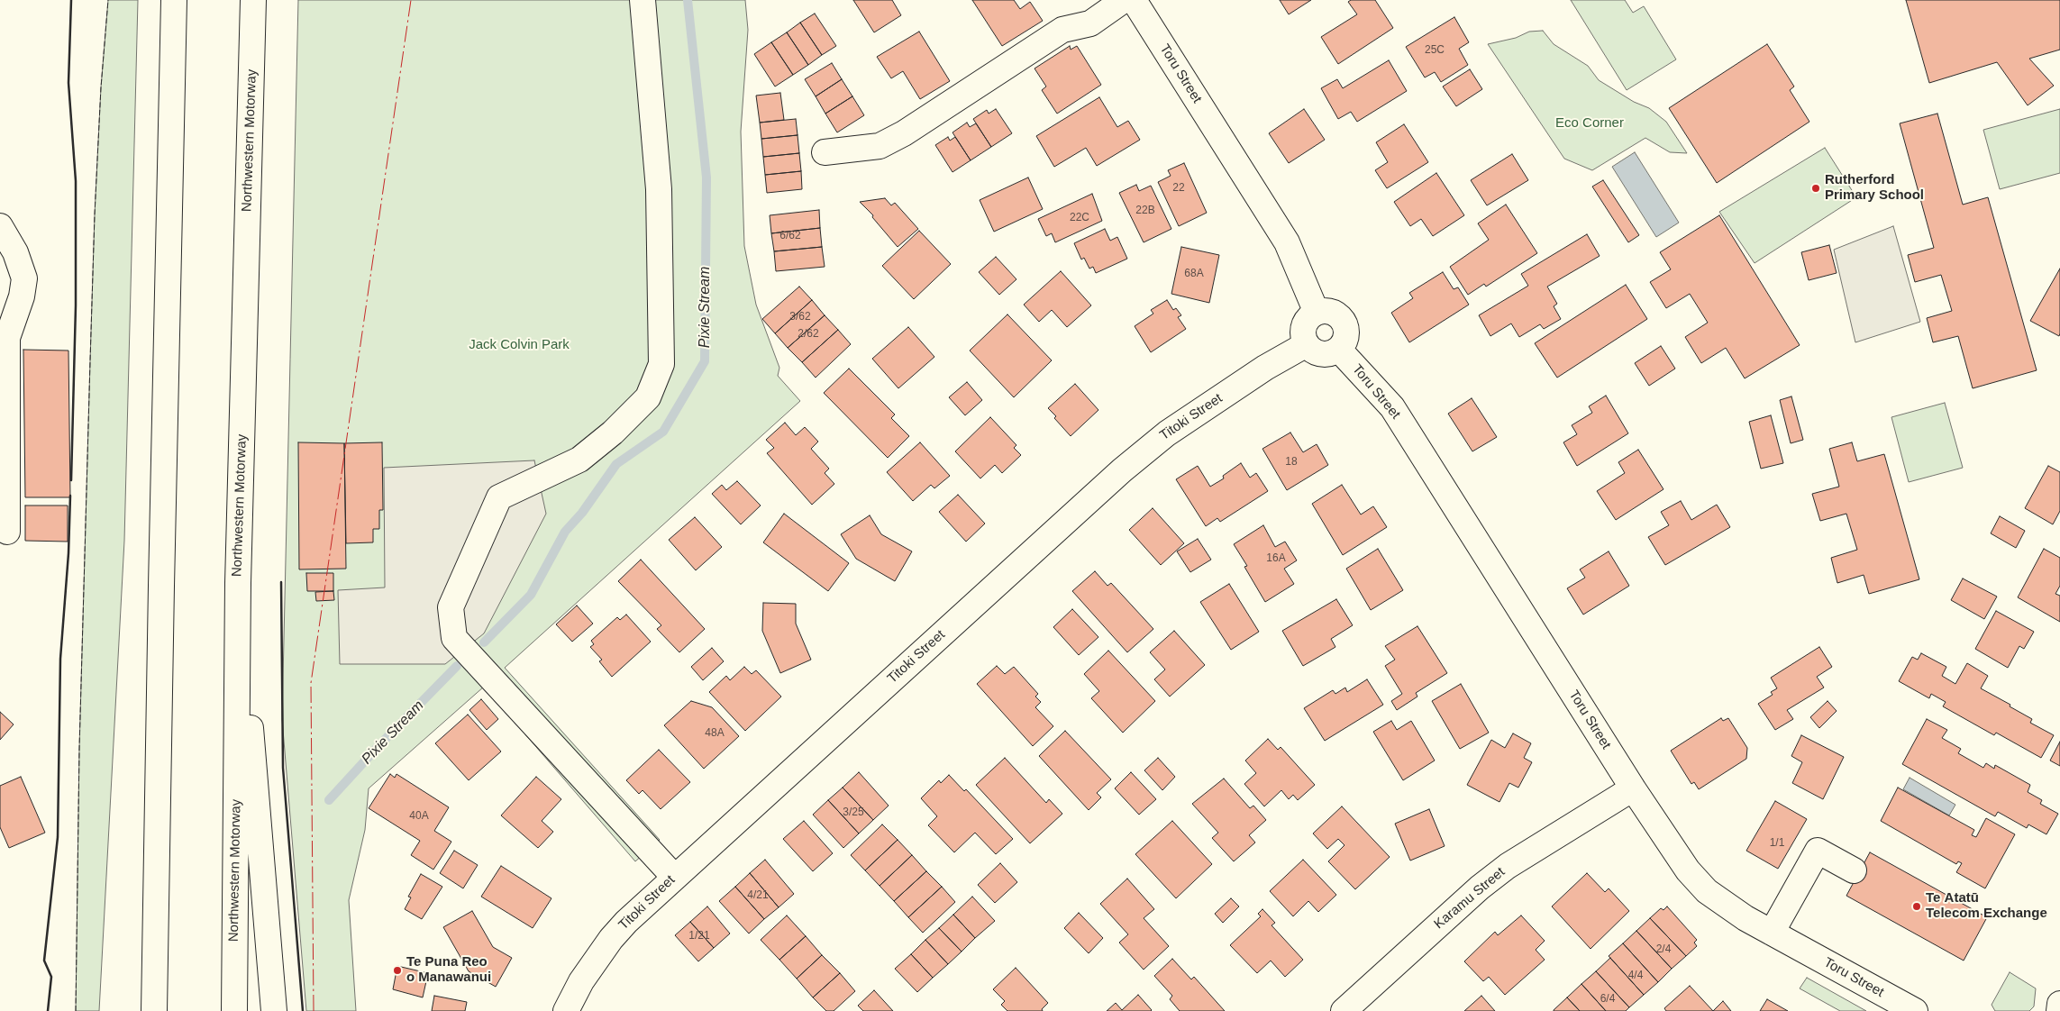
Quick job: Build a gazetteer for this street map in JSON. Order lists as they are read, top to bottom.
{
  "streets": {
    "main road": [
      "Toru Street",
      "Northwestern Motorway",
      "Titoki Street",
      "Karamu Street"
    ]
  },
  "crossings": [
    ["Toru Street", "Titoki Street"],
    ["Toru Street", "Karamu Street"]
  ],
  "water": ["Pixie Stream"],
  "parks": ["Eco Corner", "Jack Colvin Park"],
  "places": ["Rutherford Primary School", "Te Atatū Telecom Exchange", "Te Puna Reo o Manawanui"],
  "house_numbers": [
    "25C",
    "22",
    "22B",
    "22C",
    "6/62",
    "68A",
    "3/62",
    "2/62",
    "18",
    "16A",
    "48A",
    "3/25",
    "40A",
    "1/1",
    "4/21",
    "1/21",
    "2/4",
    "4/4",
    "6/4"
  ]
}
